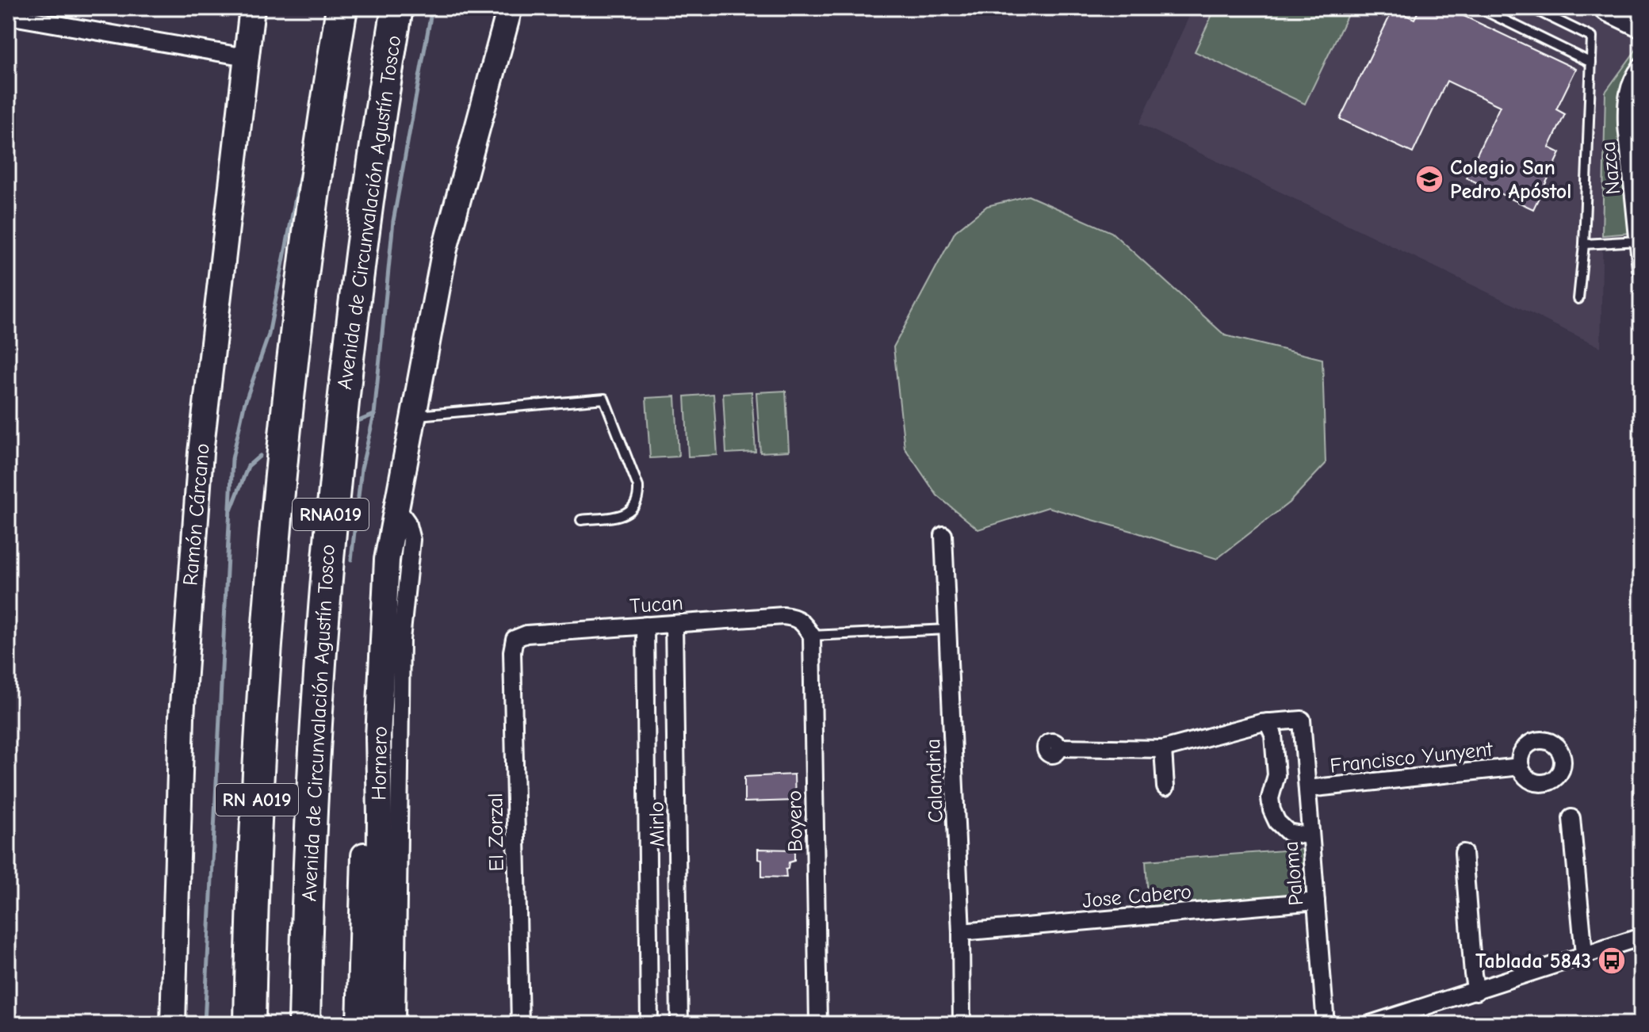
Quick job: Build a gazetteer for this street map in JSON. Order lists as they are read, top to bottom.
{
  "streets": {
    "highway": ["Avenida de Circunvalación Agustín Tosco", "RNA019", "RN A019"],
    "main road": ["Ramón Cárcano"],
    "street": [
      "Nazca",
      "Tucan",
      "Francisco Yunyent",
      "Hornero",
      "Calandria",
      "Boyero",
      "Mirlo",
      "El Zorzal",
      "Paloma",
      "Jose Cabero"
    ]
  },
  "crossings": [
    ["RNA019", "RN A019"],
    ["Tucan", "Boyero"],
    ["Tucan", "Mirlo"],
    ["Tucan", "El Zorzal"],
    ["Francisco Yunyent", "Paloma"],
    ["Calandria", "Jose Cabero"],
    ["Paloma", "Jose Cabero"]
  ],
  "places": {
    "school or university": ["Colegio San Pedro Apóstol"],
    "bus stop": ["Tablada 5843"]
  }
}
